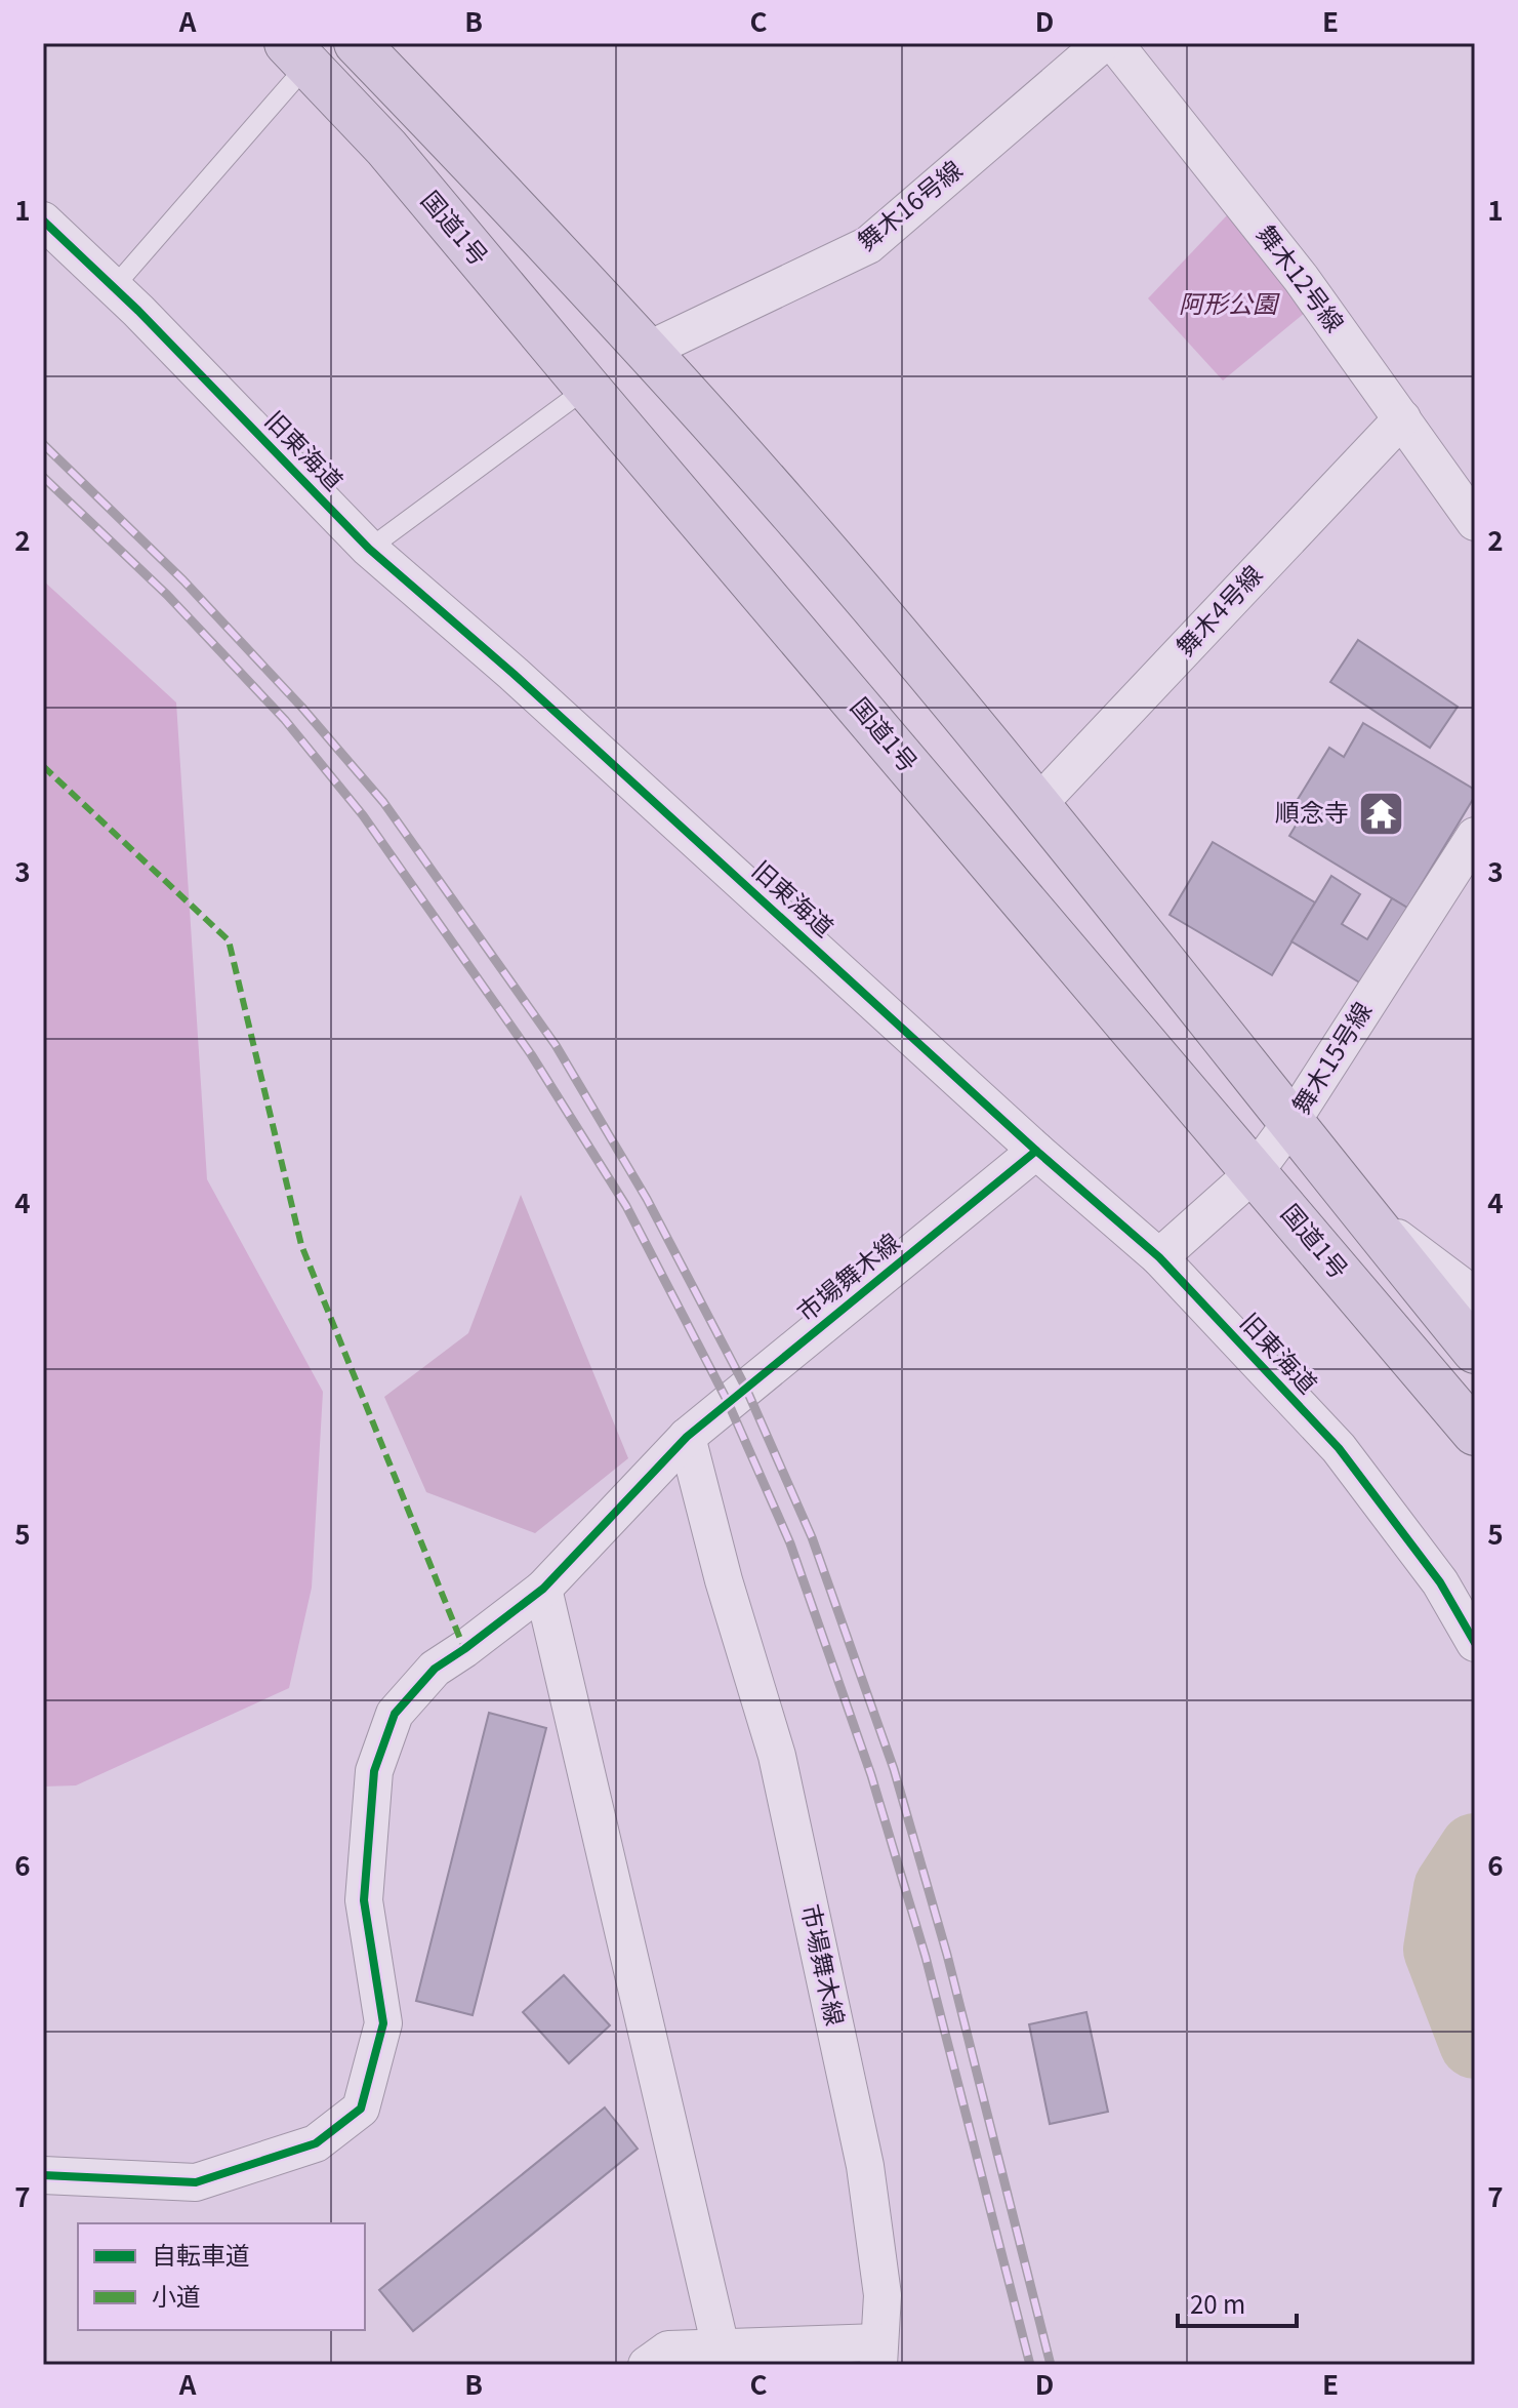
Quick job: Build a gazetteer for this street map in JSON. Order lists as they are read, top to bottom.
{
  "streets": {
    "highway": ["国道1号"],
    "street": [
      "舞木16号線",
      "舞木12号線",
      "旧東海道",
      "舞木4号線",
      "舞木15号線",
      "市場舞木線"
    ]
  },
  "crossings": [
    ["国道1号", "舞木15号線"],
    ["舞木12号線", "舞木4号線"],
    ["旧東海道", "舞木15号線"],
    ["旧東海道", "市場舞木線"]
  ],
  "parks": ["阿形公園"],
  "places": {
    "temple": ["順念寺"]
  },
  "legend": ["自転車道", "小道"],
  "scale_bar": "20 m",
  "grid": {
    "columns": [
      "A",
      "B",
      "C",
      "D",
      "E"
    ],
    "rows": [
      "1",
      "2",
      "3",
      "4",
      "5",
      "6",
      "7"
    ]
  }
}
